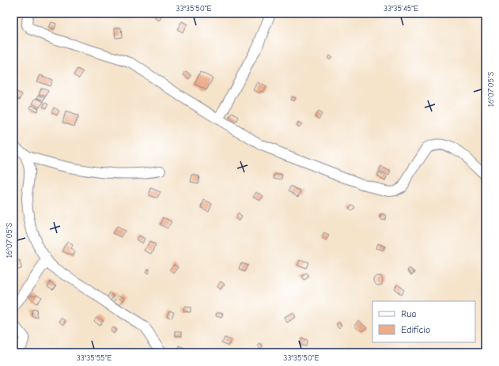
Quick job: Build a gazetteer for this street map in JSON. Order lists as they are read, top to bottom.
{
  "legend": ["Rua", "Edifício"],
  "coordinates": [
    "33°35'50\"E",
    "33°35'45\"E",
    "16°07'05\"S",
    "33°35'55\"E"
  ]
}
